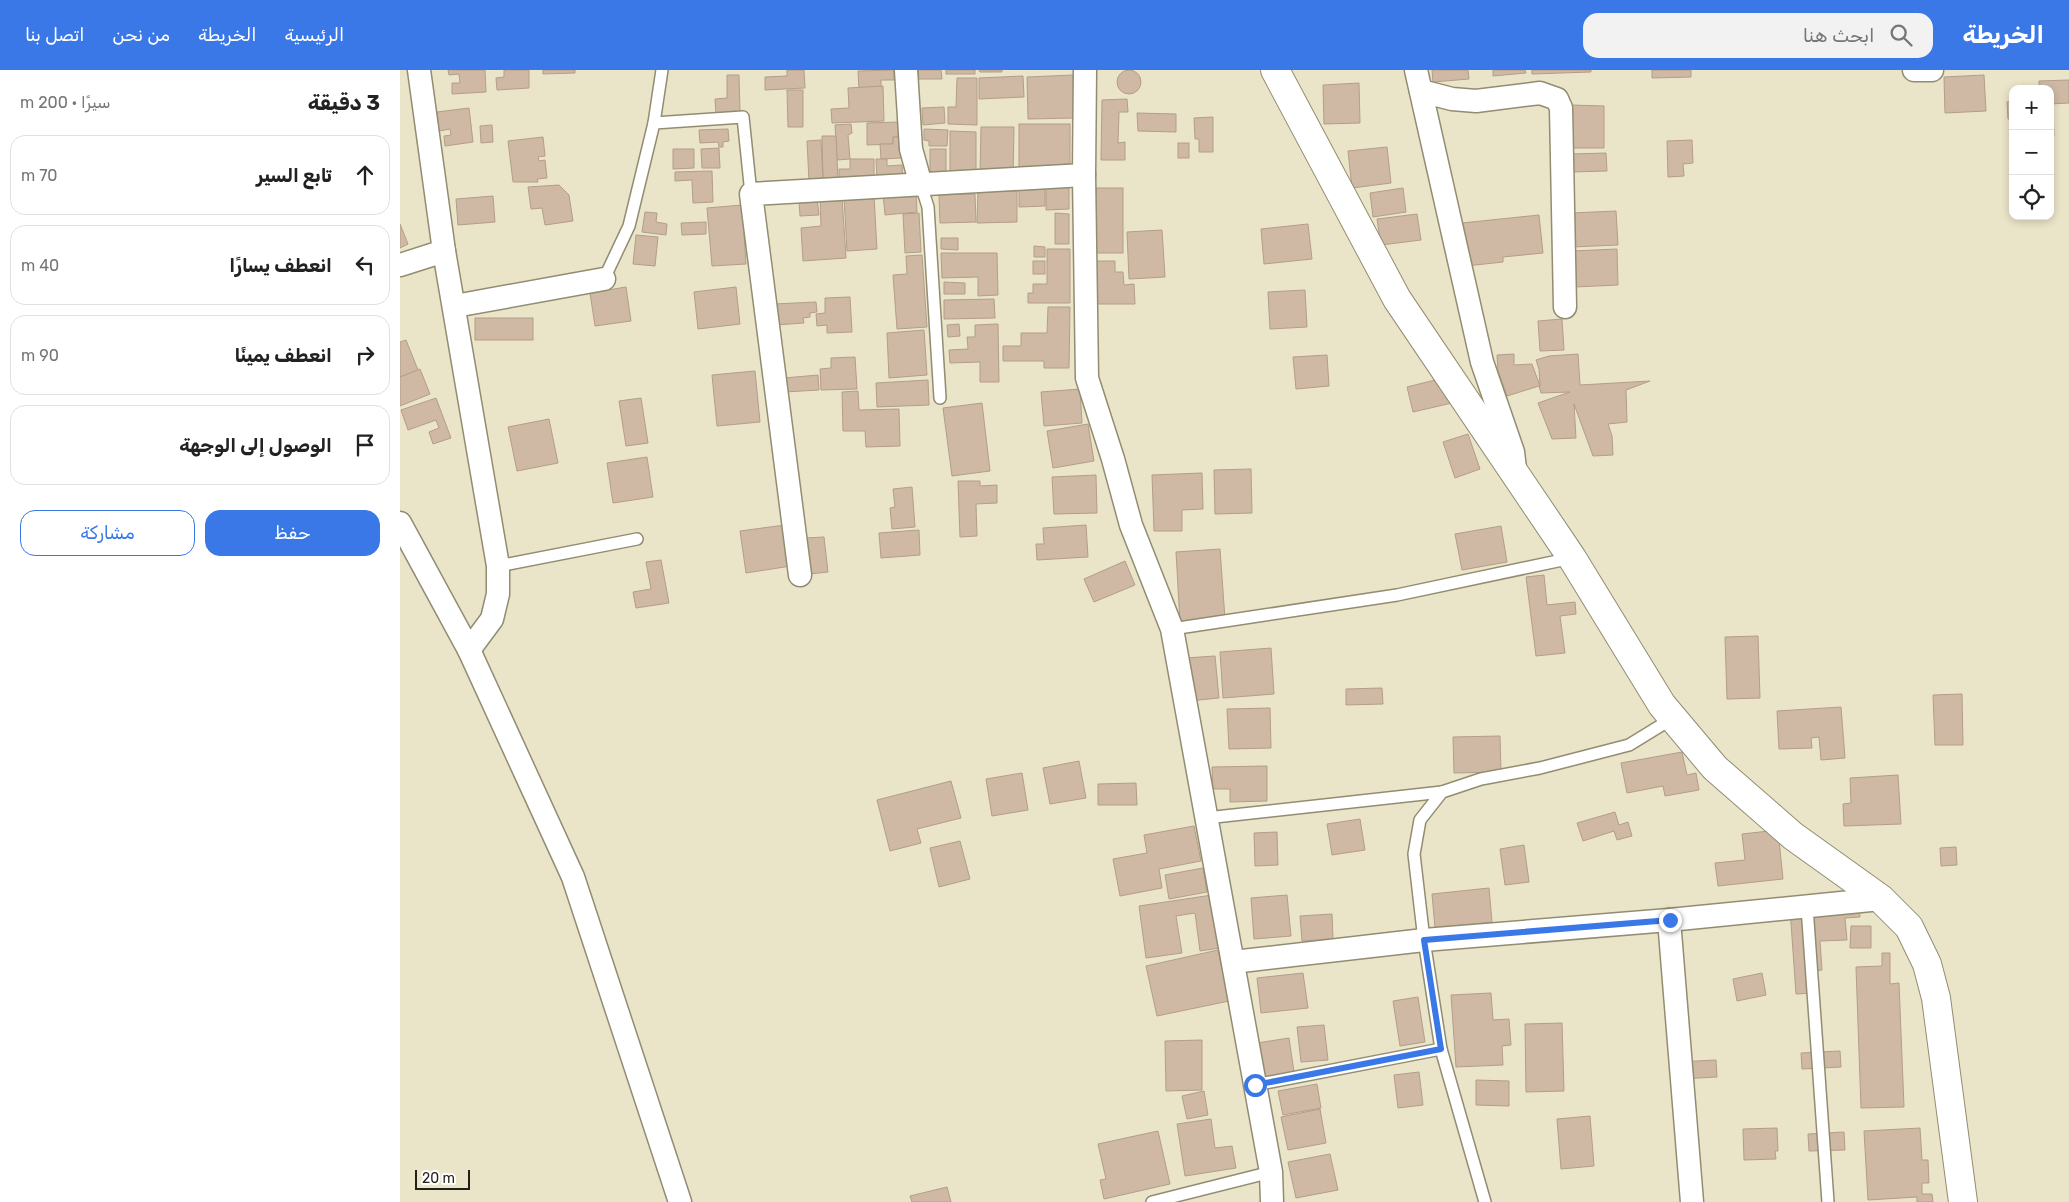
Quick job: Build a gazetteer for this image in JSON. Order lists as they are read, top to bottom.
{
  "scale_bar": "20 m",
  "page": {
    "header": "الخريطة",
    "search": "ابحث هنا",
    "nav": [
      "الرئيسية",
      "الخريطة",
      "من نحن",
      "اتصل بنا"
    ],
    "heading": ["3 دقيقة", "سيرًا · 200 m"],
    "map_buttons": ["+", "−"],
    "list": [
      ["تابع السير", "70 m"],
      ["انعطف يسارًا", "40 m"],
      ["انعطف يمينًا", "90 m"],
      "الوصول إلى الوجهة"
    ],
    "buttons": ["حفظ", "مشاركة"],
    "scale": "20 m"
  }
}
